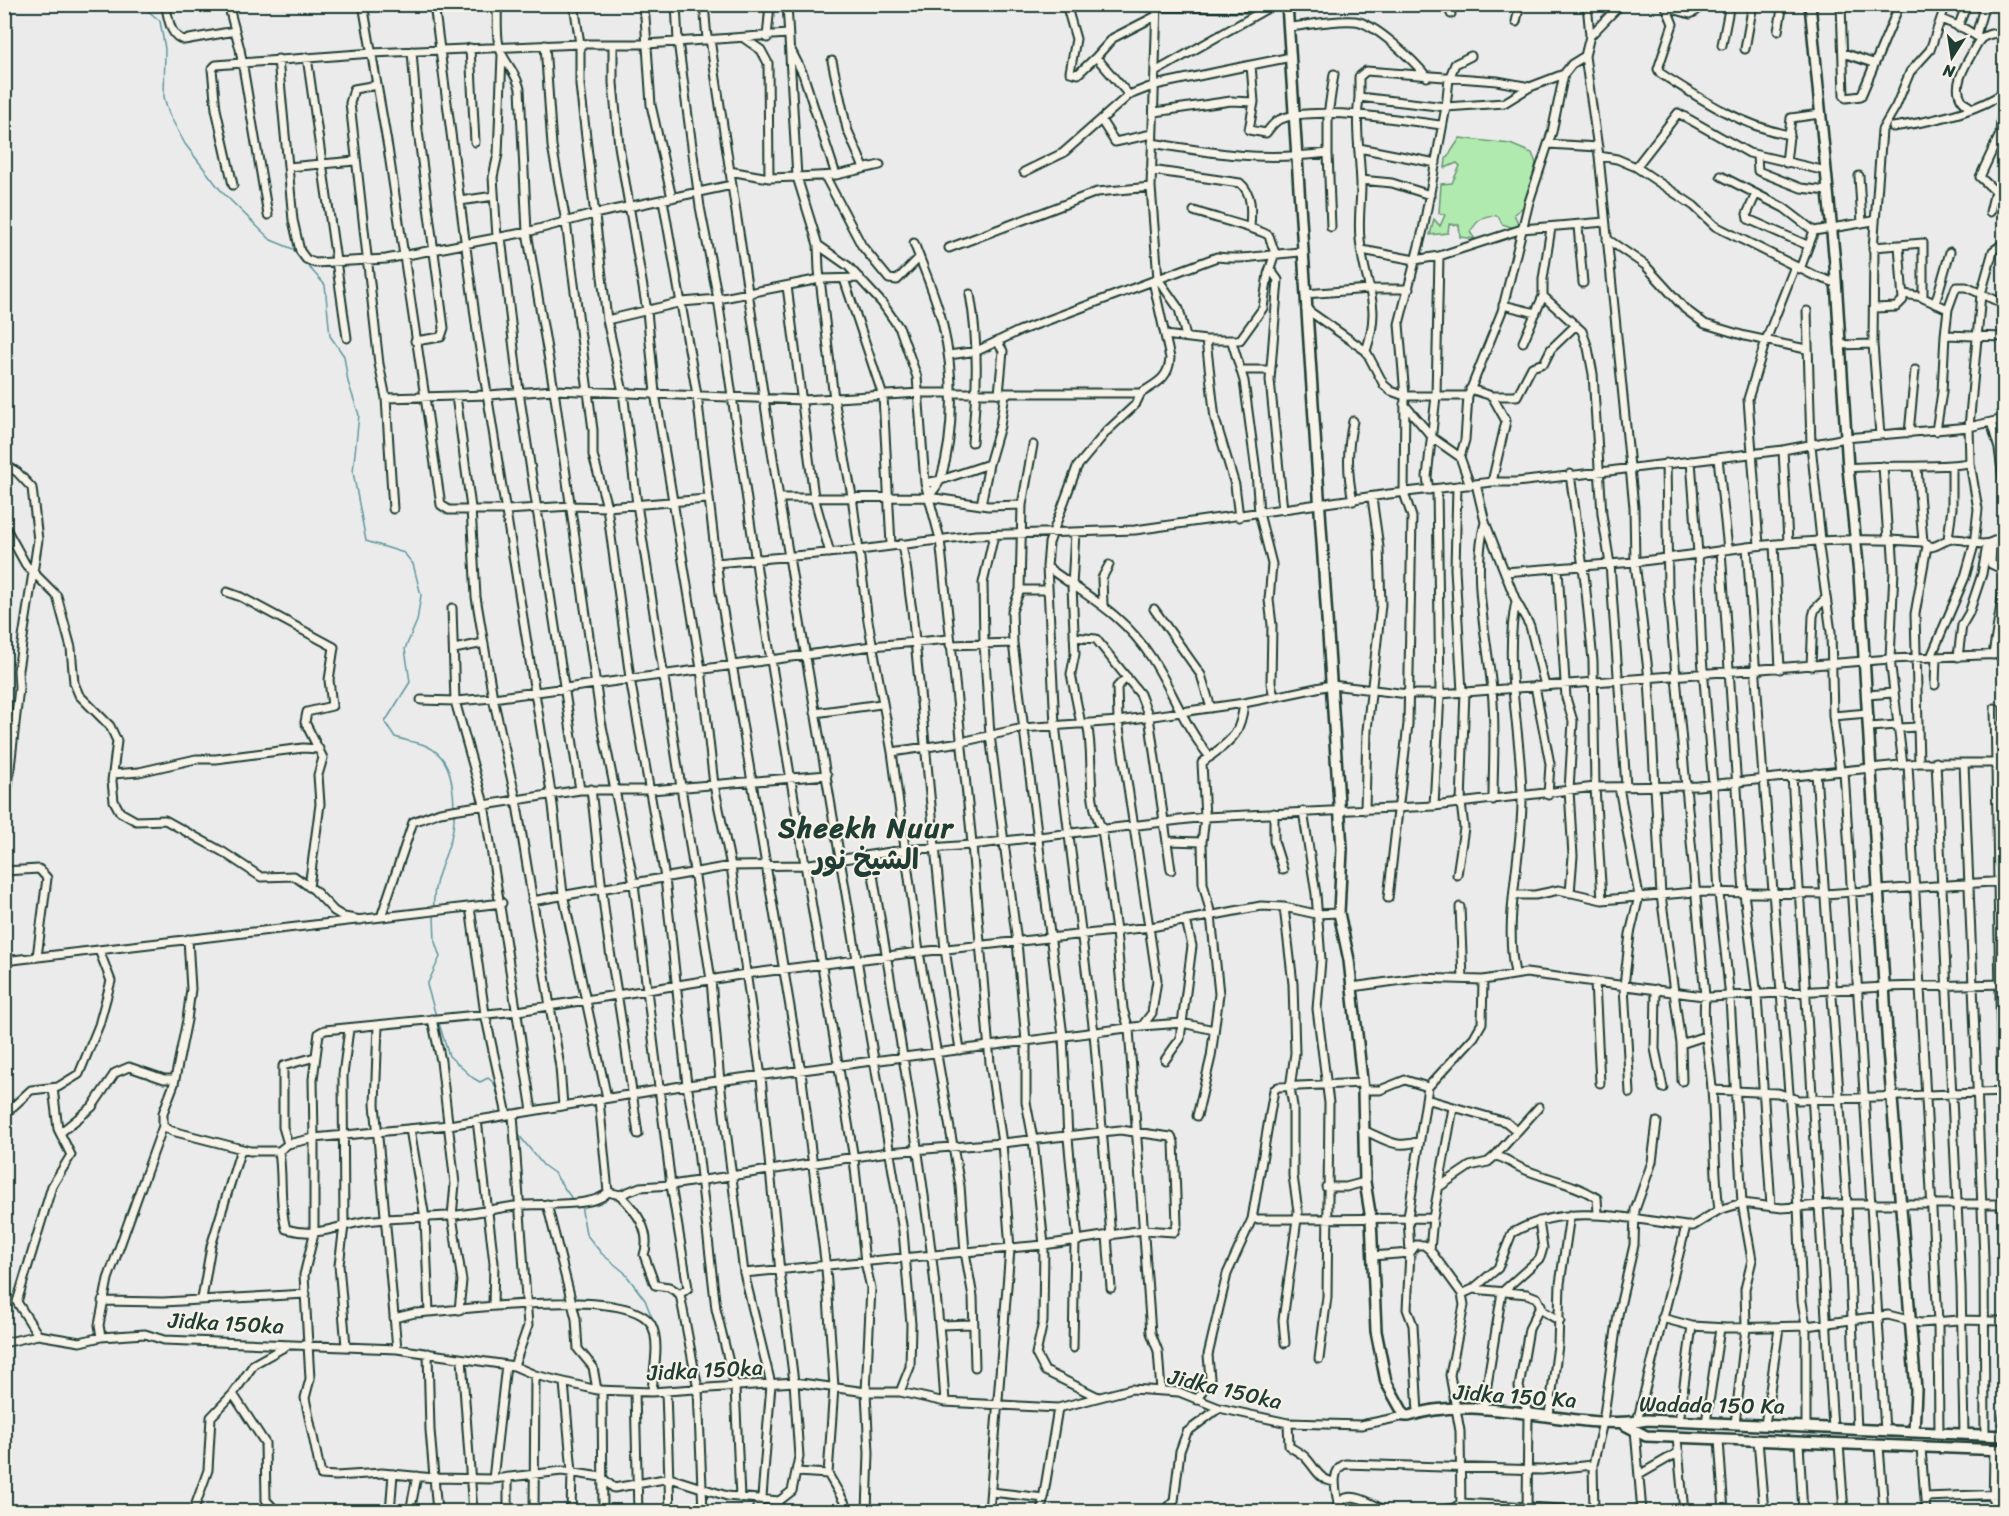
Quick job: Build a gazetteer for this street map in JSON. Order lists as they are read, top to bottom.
{
  "streets": {
    "street": ["Jidka 150ka", "Jidka 150 Ka", "Wadada 150 Ka"]
  },
  "crossings": [
    ["Jidka 150ka", "Jidka 150 Ka"],
    ["Jidka 150 Ka", "Wadada 150 Ka"]
  ],
  "districts": ["Sheekh Nuur الشيخ نور"],
  "north": "bottom"
}
